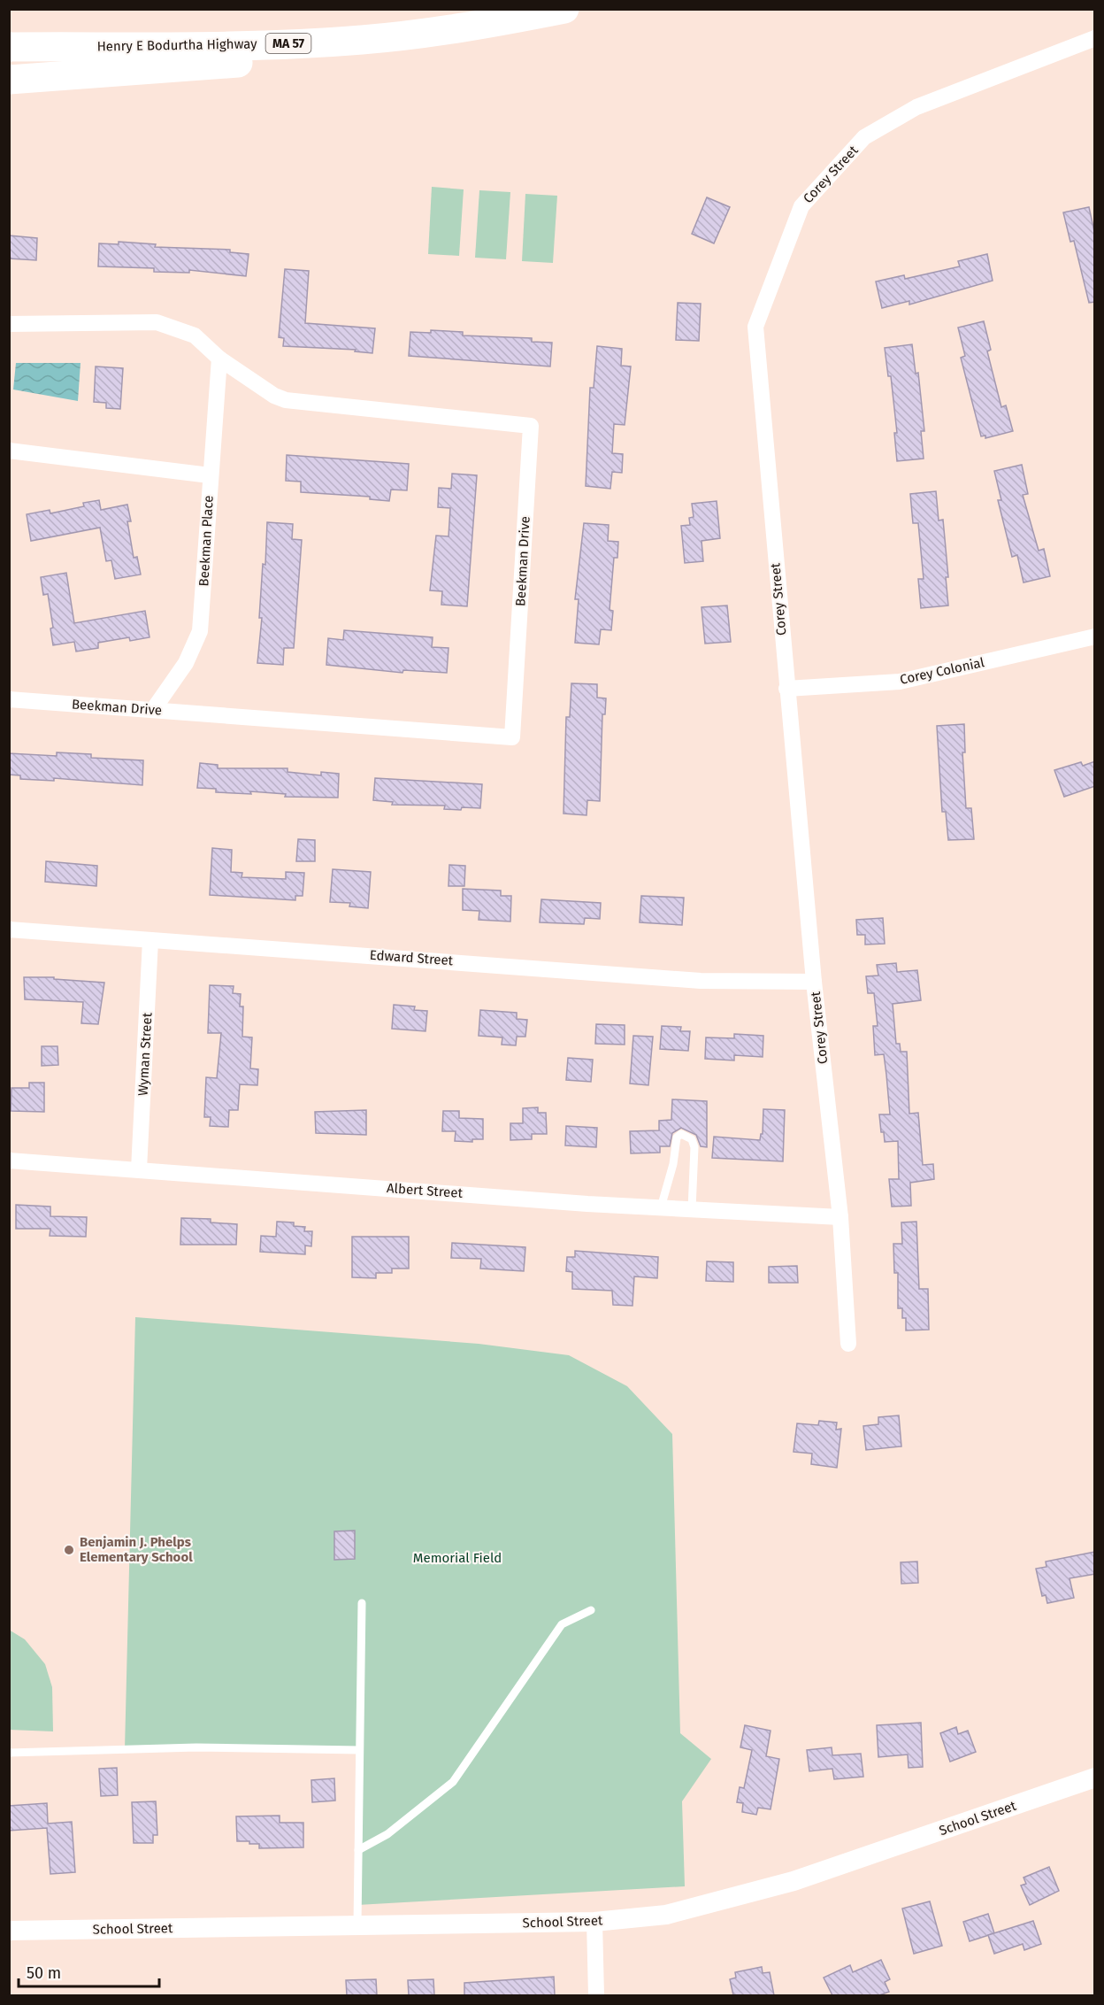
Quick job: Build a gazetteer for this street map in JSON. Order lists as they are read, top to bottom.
{
  "streets": {
    "highway": ["MA 57", "Henry E Bodurtha Highway"],
    "street": [
      "Corey Street",
      "Beekman Place",
      "Beekman Drive",
      "Corey Colonial",
      "Edward Street",
      "Wyman Street",
      "Albert Street",
      "School Street"
    ]
  },
  "crossings": [
    ["Corey Street", "Corey Colonial"],
    ["Corey Street", "Edward Street"],
    ["Corey Street", "Albert Street"],
    ["Beekman Place", "Beekman Drive"],
    ["Edward Street", "Wyman Street"],
    ["Wyman Street", "Albert Street"]
  ],
  "parks": ["Memorial Field"],
  "places": ["Benjamin J. Phelps Elementary School"],
  "scale_bar": "50 m"
}
